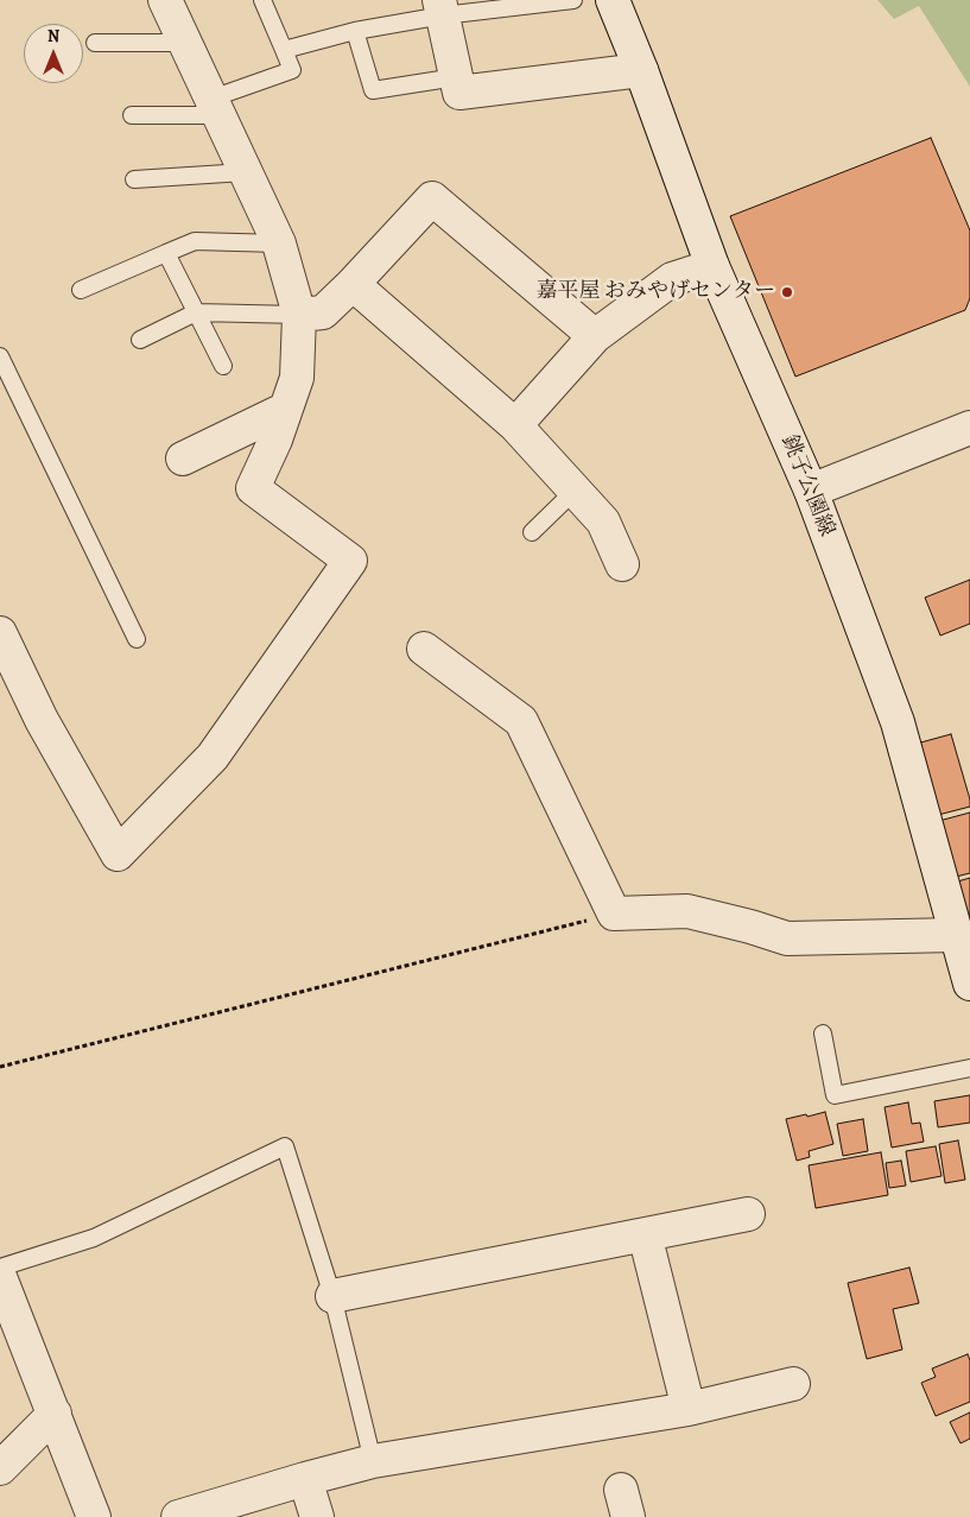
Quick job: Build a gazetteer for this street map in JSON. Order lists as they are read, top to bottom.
{
  "streets": {
    "street": ["銚子公園線"]
  },
  "places": ["嘉平屋 おみやげセンター"],
  "north": "top"
}
